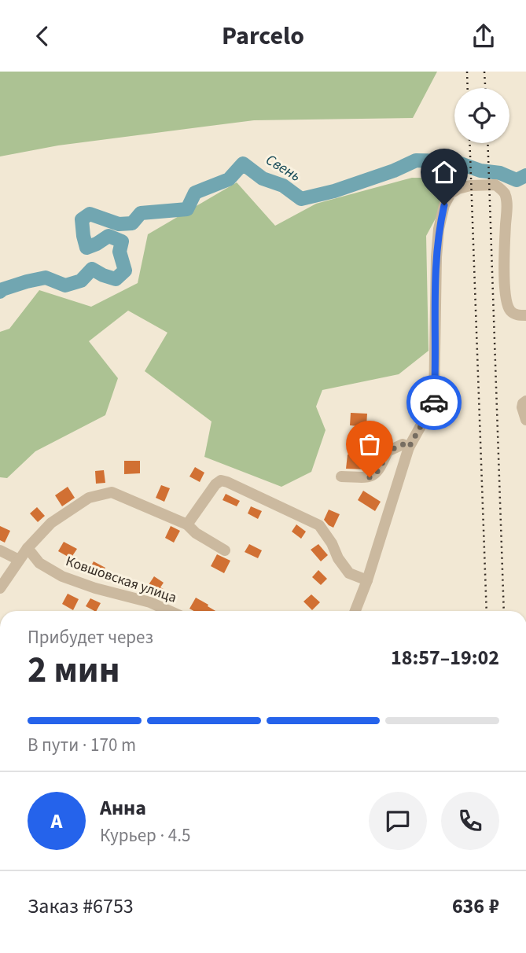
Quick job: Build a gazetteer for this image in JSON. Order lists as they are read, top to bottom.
{
  "streets": {
    "street": ["Ковшовская улица"]
  },
  "water": ["Свень"],
  "page": {
    "header": "Parcelo",
    "heading": ["2 мин", "Прибудет через", "18:57–19:02"],
    "panel": [
      "Анна",
      "Курьер · 4.5",
      "Заказ #6753",
      "636 ₽"
    ],
    "bar": "В пути · 170 m",
    "round": "А"
  }
}
